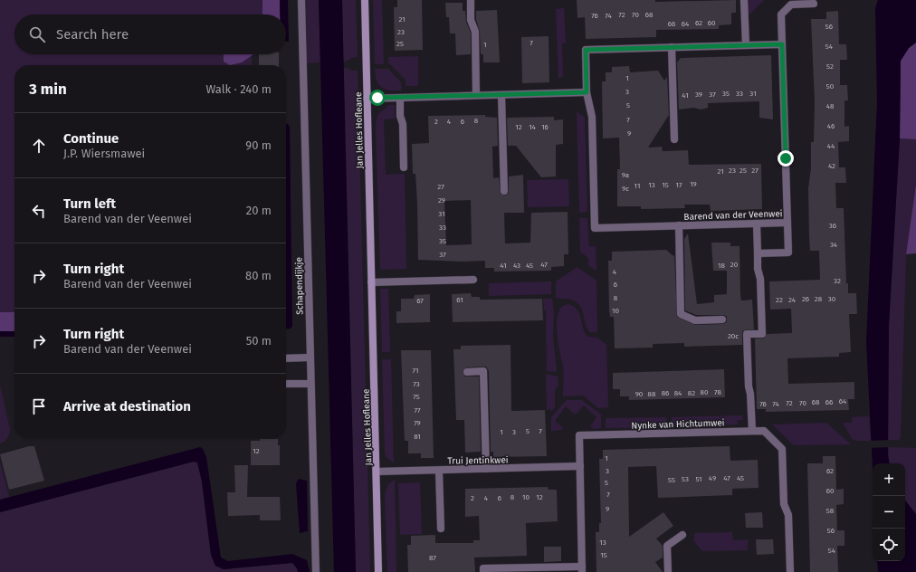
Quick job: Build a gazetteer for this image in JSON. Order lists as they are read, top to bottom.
{
  "streets": {
    "street": [
      "Jan Jelles Hofleane",
      "Barend van der Veenwei",
      "Schapendijkje",
      "Nynke van Hichtumwei",
      "Trui Jentinkwei"
    ]
  },
  "crossings": [
    ["Jan Jelles Hofleane", "Trui Jentinkwei"],
    ["Nynke van Hichtumwei", "Trui Jentinkwei"]
  ],
  "house_numbers": [
    "72",
    "70",
    "68",
    "76",
    "74",
    "21",
    "62",
    "60",
    "66",
    "64",
    "56",
    "23",
    "7",
    "25",
    "1",
    "54",
    "52",
    "1",
    "50",
    "3",
    "35",
    "33",
    "31",
    "39",
    "37",
    "41",
    "5",
    "48",
    "7",
    "8",
    "2",
    "4",
    "6",
    "46",
    "12",
    "14",
    "16",
    "9",
    "44",
    "42",
    "23",
    "25",
    "27",
    "21",
    "9a",
    "19",
    "13",
    "15",
    "17",
    "11",
    "27",
    "9c",
    "29",
    "31",
    "36",
    "33",
    "35",
    "34",
    "37",
    "47",
    "20",
    "41",
    "43",
    "45",
    "18",
    "4",
    "32",
    "6",
    "8",
    "26",
    "28",
    "30",
    "61",
    "22",
    "24",
    "67",
    "10",
    "20c",
    "71",
    "73",
    "80",
    "78",
    "86",
    "84",
    "82",
    "90",
    "88",
    "75",
    "64",
    "68",
    "66",
    "72",
    "70",
    "76",
    "74",
    "77",
    "79",
    "5",
    "7",
    "1",
    "3",
    "81",
    "12",
    "1",
    "3",
    "62",
    "49",
    "47",
    "45",
    "53",
    "51",
    "55",
    "5",
    "60",
    "7",
    "8",
    "10",
    "12",
    "2",
    "4",
    "6",
    "9",
    "58",
    "56",
    "13",
    "54",
    "15",
    "87"
  ],
  "page": {
    "search": "Search here",
    "heading": ["3 min", "Walk · 240 m"],
    "list": [
      ["Continue", "J.P. Wiersmawei", "90 m"],
      ["Turn left", "Barend van der Veenwei", "20 m"],
      ["Turn right", "Barend van der Veenwei", "80 m"],
      ["Turn right", "Barend van der Veenwei", "50 m"],
      "Arrive at destination"
    ],
    "map_buttons": ["+", "−"]
  }
}
